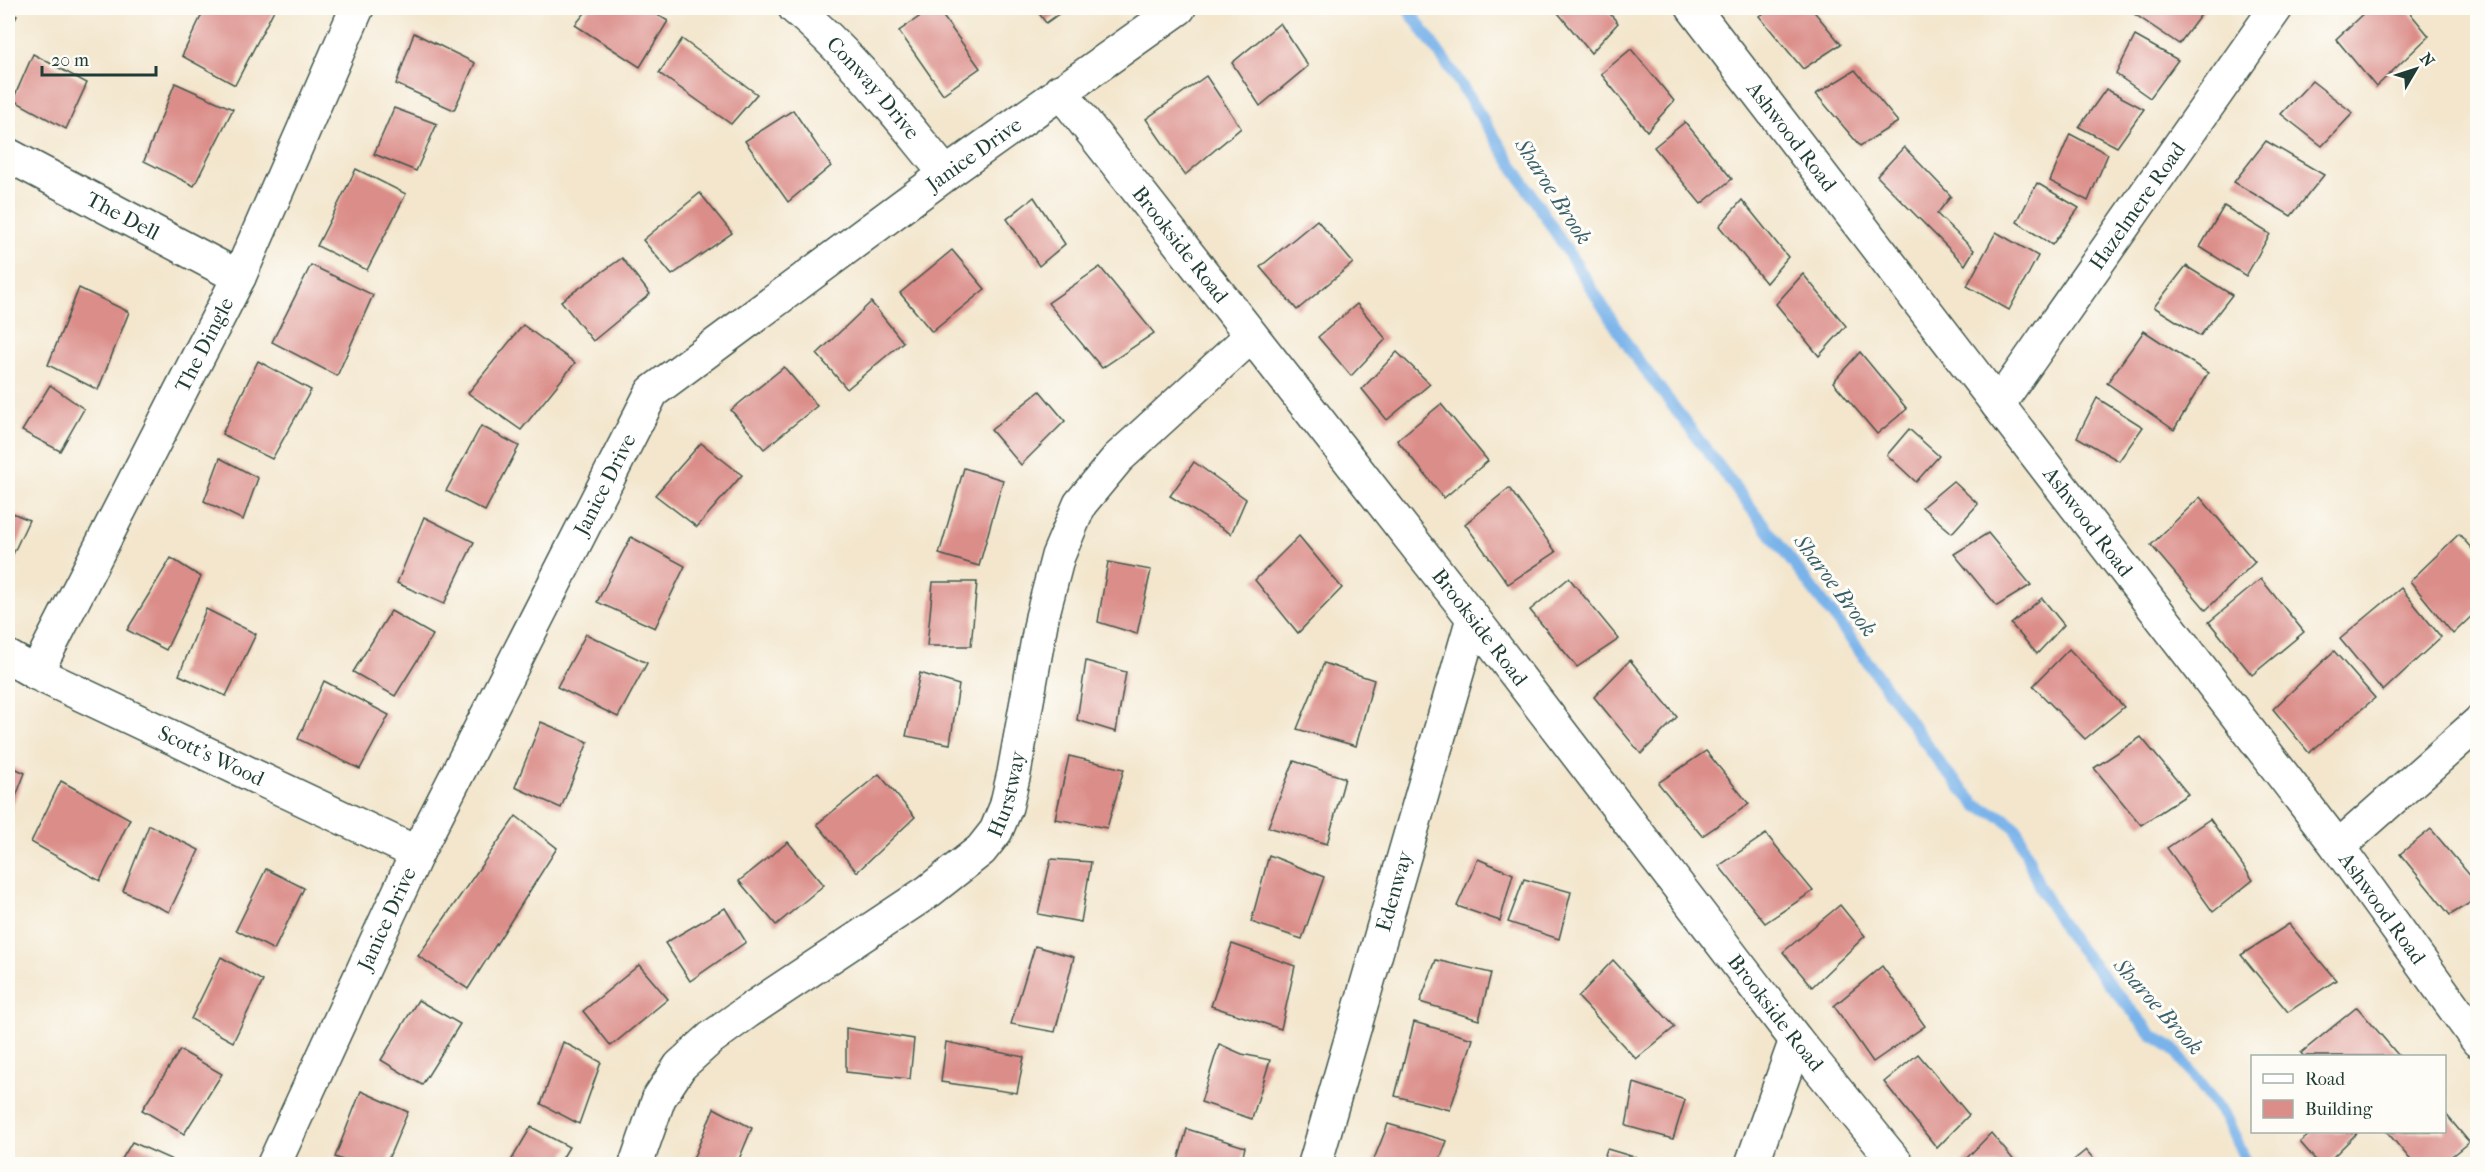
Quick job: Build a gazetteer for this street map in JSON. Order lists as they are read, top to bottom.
{
  "streets": {
    "street": [
      "Conway Drive",
      "Ashwood Road",
      "Janice Drive",
      "Hazelmere Road",
      "The Dell",
      "Brookside Road",
      "The Dingle",
      "Scott's Wood",
      "Hurstway",
      "Edenway"
    ]
  },
  "crossings": [
    ["Conway Drive", "Janice Drive"],
    ["Ashwood Road", "Hazelmere Road"],
    ["Janice Drive", "Brookside Road"],
    ["Janice Drive", "Scott's Wood"],
    ["The Dell", "The Dingle"],
    ["Brookside Road", "Hurstway"],
    ["Brookside Road", "Edenway"],
    ["The Dingle", "Scott's Wood"]
  ],
  "water": ["Sharoe Brook"],
  "legend": ["Road", "Building"],
  "scale_bar": "20 m",
  "north": "top right"
}
